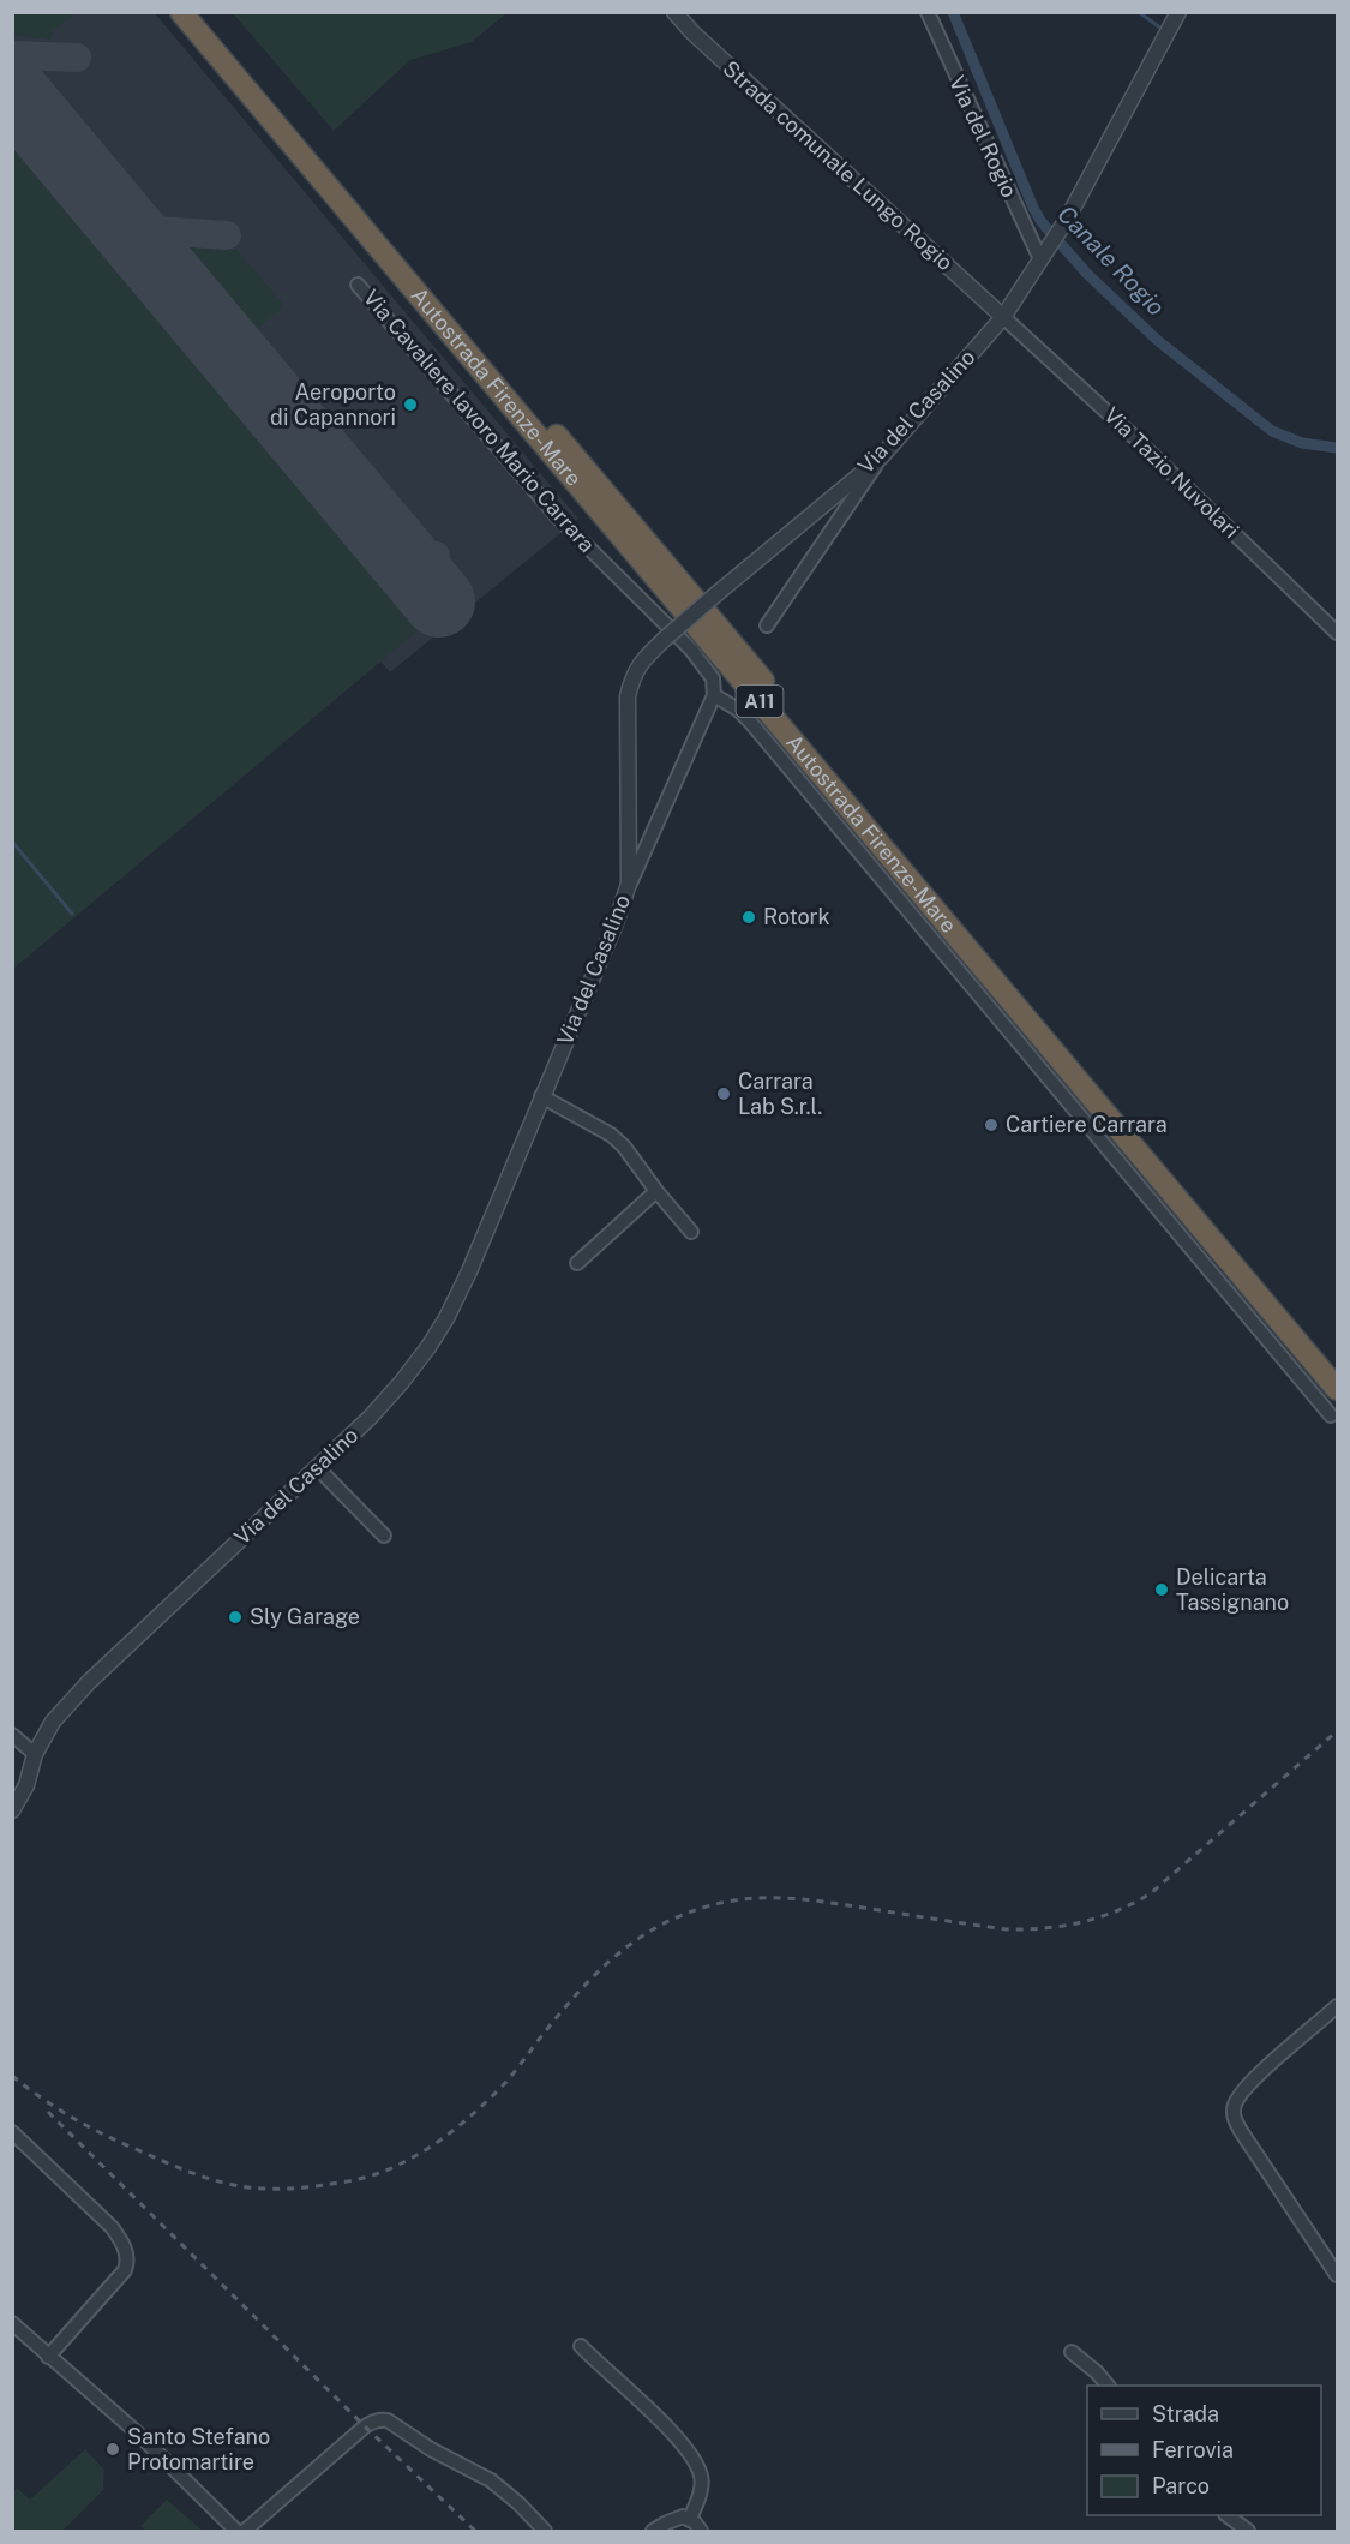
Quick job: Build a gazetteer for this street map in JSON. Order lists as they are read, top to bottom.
{
  "streets": {
    "highway": ["Autostrada Firenze-Mare", "A11"],
    "street": [
      "Via del Rogio",
      "Strada comunale Lungo Rogio",
      "Via del Casalino",
      "Via Cavaliere lavoro Mario Carrara",
      "Via Tazio Nuvolari"
    ]
  },
  "crossings": [
    ["Via del Rogio", "Via del Casalino"],
    ["Strada comunale Lungo Rogio", "Via del Casalino"],
    ["Strada comunale Lungo Rogio", "Via Tazio Nuvolari"],
    ["Via del Casalino", "Via Tazio Nuvolari"]
  ],
  "water": ["Canale Rogio"],
  "places": [
    "Aeroporto di Capannori",
    "Rotork",
    "Carrara Lab S.r.l.",
    "Cartiere Carrara",
    "Delicarta Tassignano",
    "Sly Garage",
    "Santo Stefano Protomartire"
  ],
  "legend": ["Strada", "Ferrovia", "Parco"]
}
